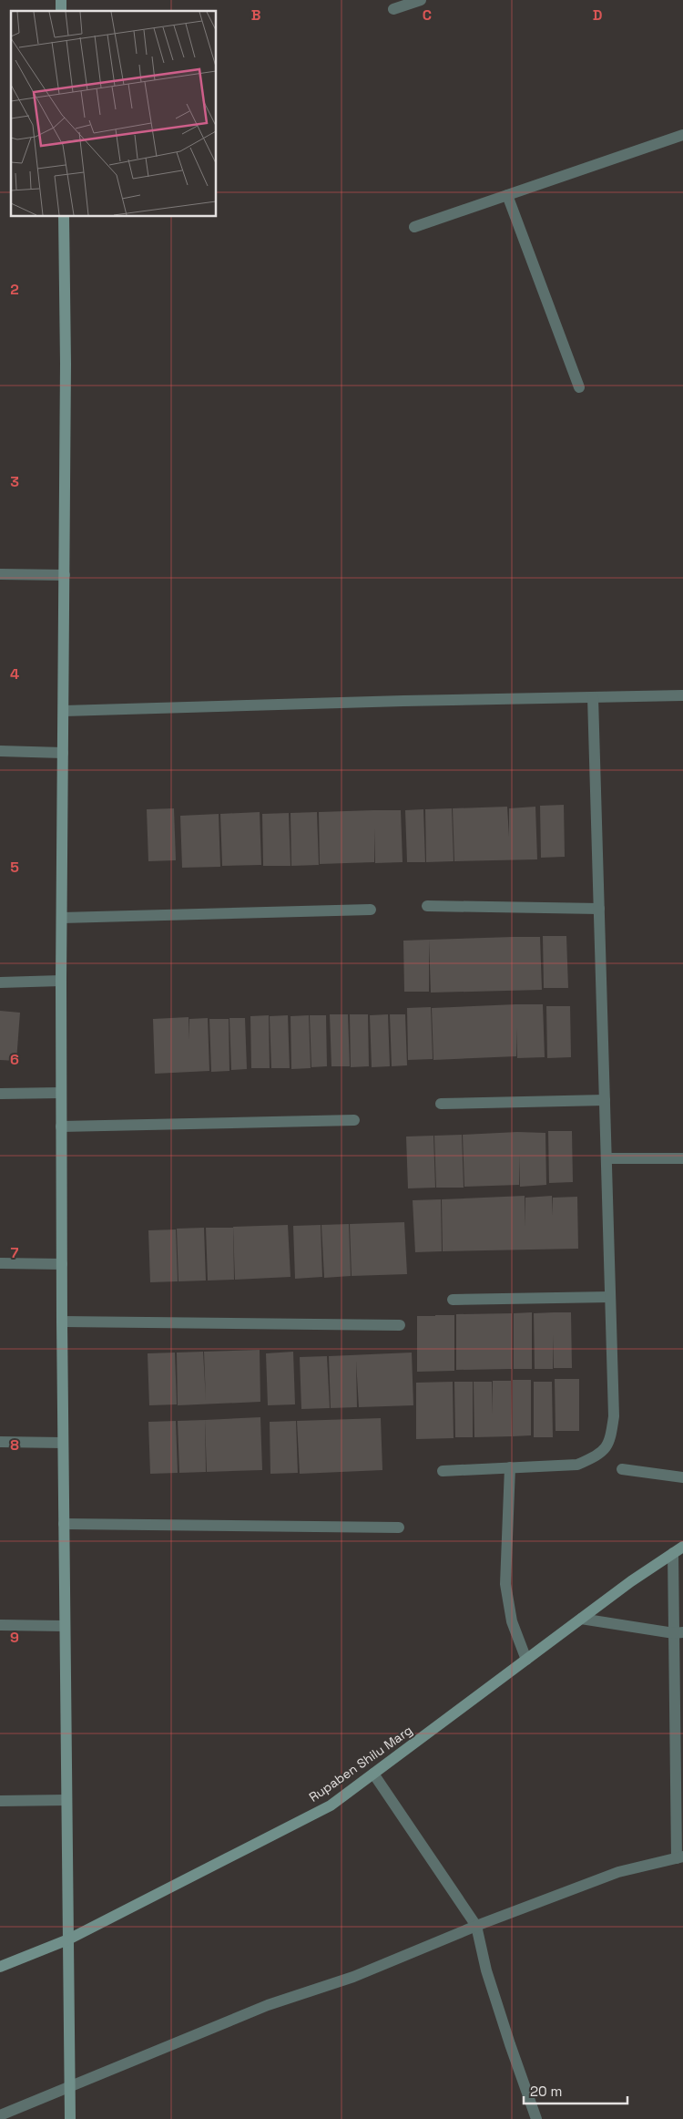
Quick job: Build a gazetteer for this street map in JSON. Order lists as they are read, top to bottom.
{
  "streets": {
    "street": ["Rupaben Shilu Marg"]
  },
  "scale_bar": "20 m",
  "grid": {
    "columns": ["B", "C", "D"],
    "rows": [
      "2",
      "3",
      "4",
      "5",
      "6",
      "7",
      "8",
      "9"
    ]
  }
}
